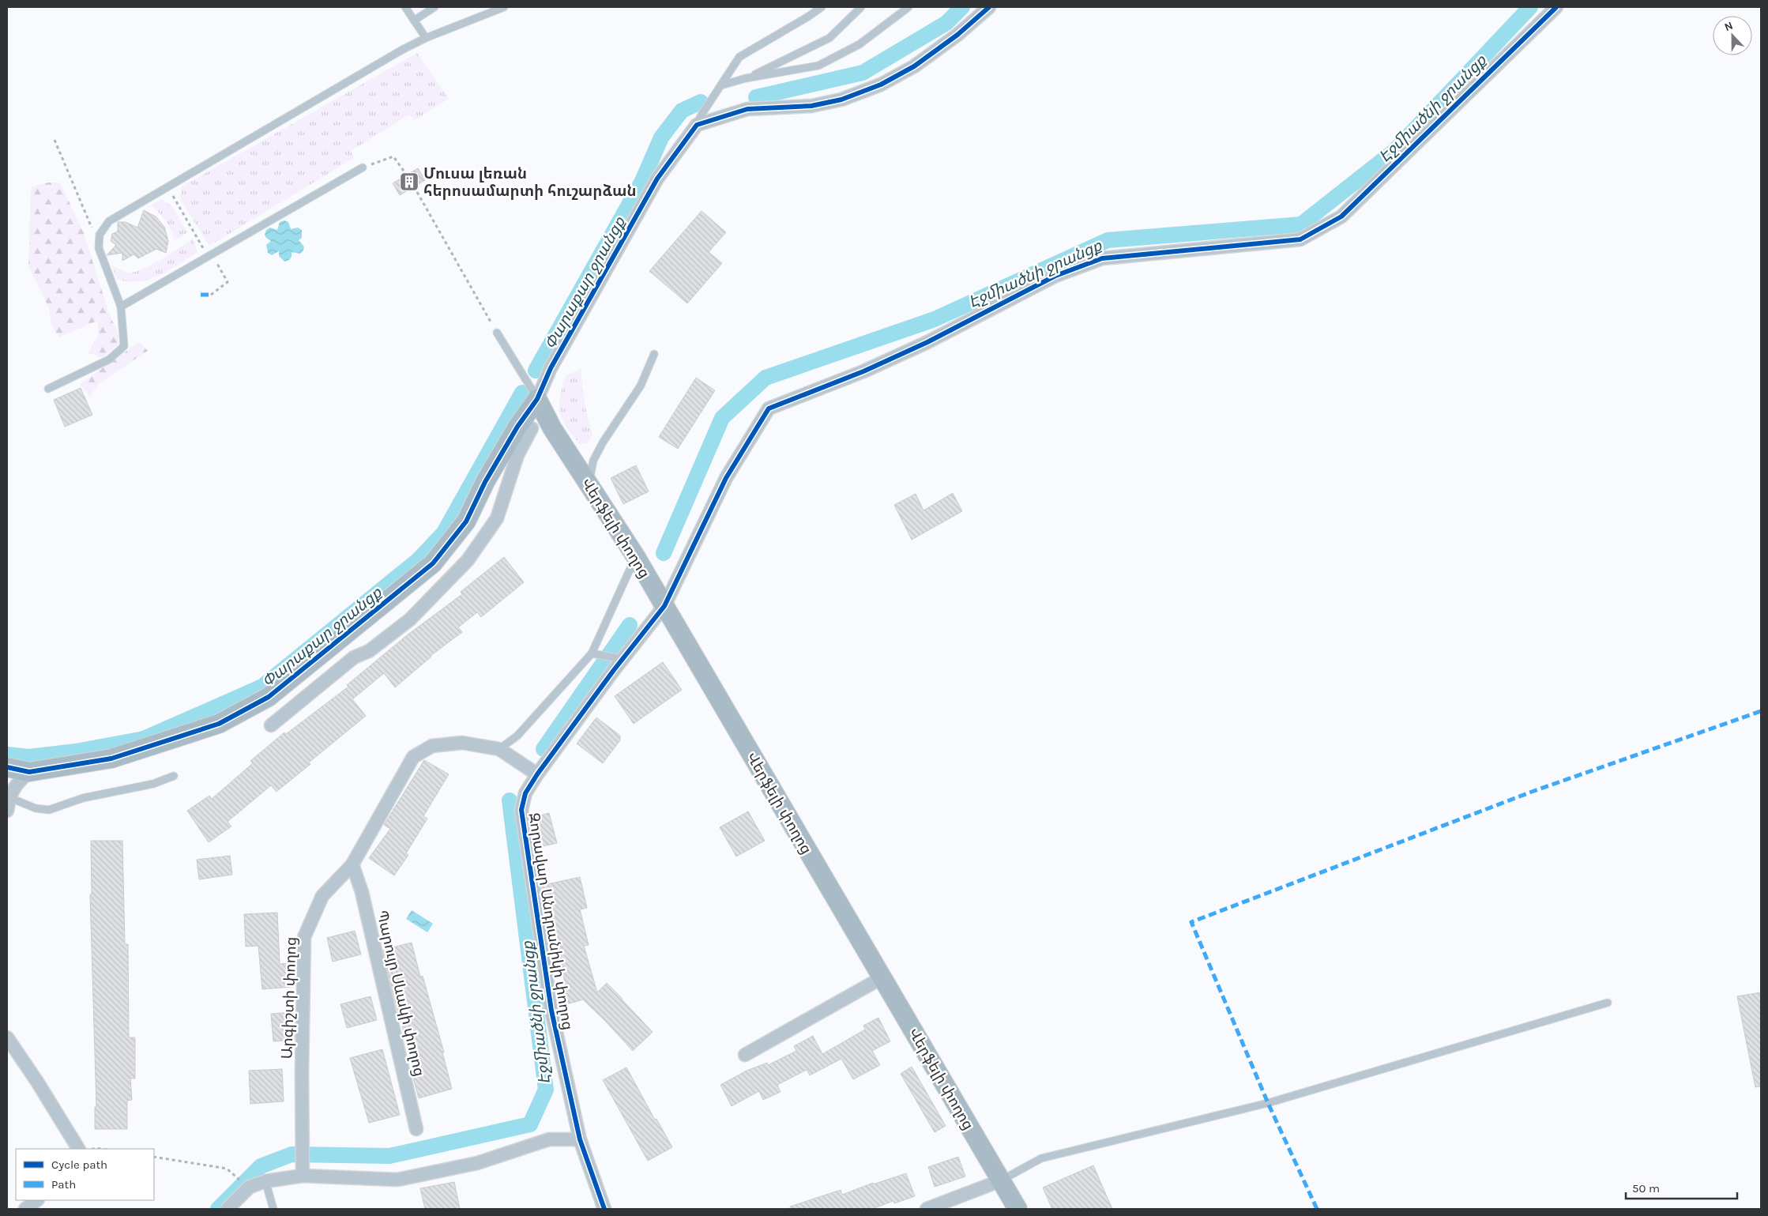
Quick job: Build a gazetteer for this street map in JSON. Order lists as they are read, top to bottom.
{
  "streets": {
    "street": [
      "Վերֆելի փողոց",
      "Զորավար Անդրանիկի փողոց",
      "Պարույր Սևակի փողոց",
      "Արգիշտի փողոց"
    ]
  },
  "crossings": [
    ["Վերֆելի փողոց", "Զորավար Անդրանիկի փողոց"],
    ["Զորավար Անդրանիկի փողոց", "Արգիշտի փողոց"],
    ["Պարույր Սևակի փողոց", "Արգիշտի փողոց"]
  ],
  "water": ["Էջմիածնի ջրանցք", "Փարաքար ջրանցք"],
  "places": {
    "building": ["Մուսա լեռան հերոսամարտի հուշարձան"]
  },
  "legend": ["Cycle path", "Path"],
  "scale_bar": "50 m",
  "north": "top"
}
